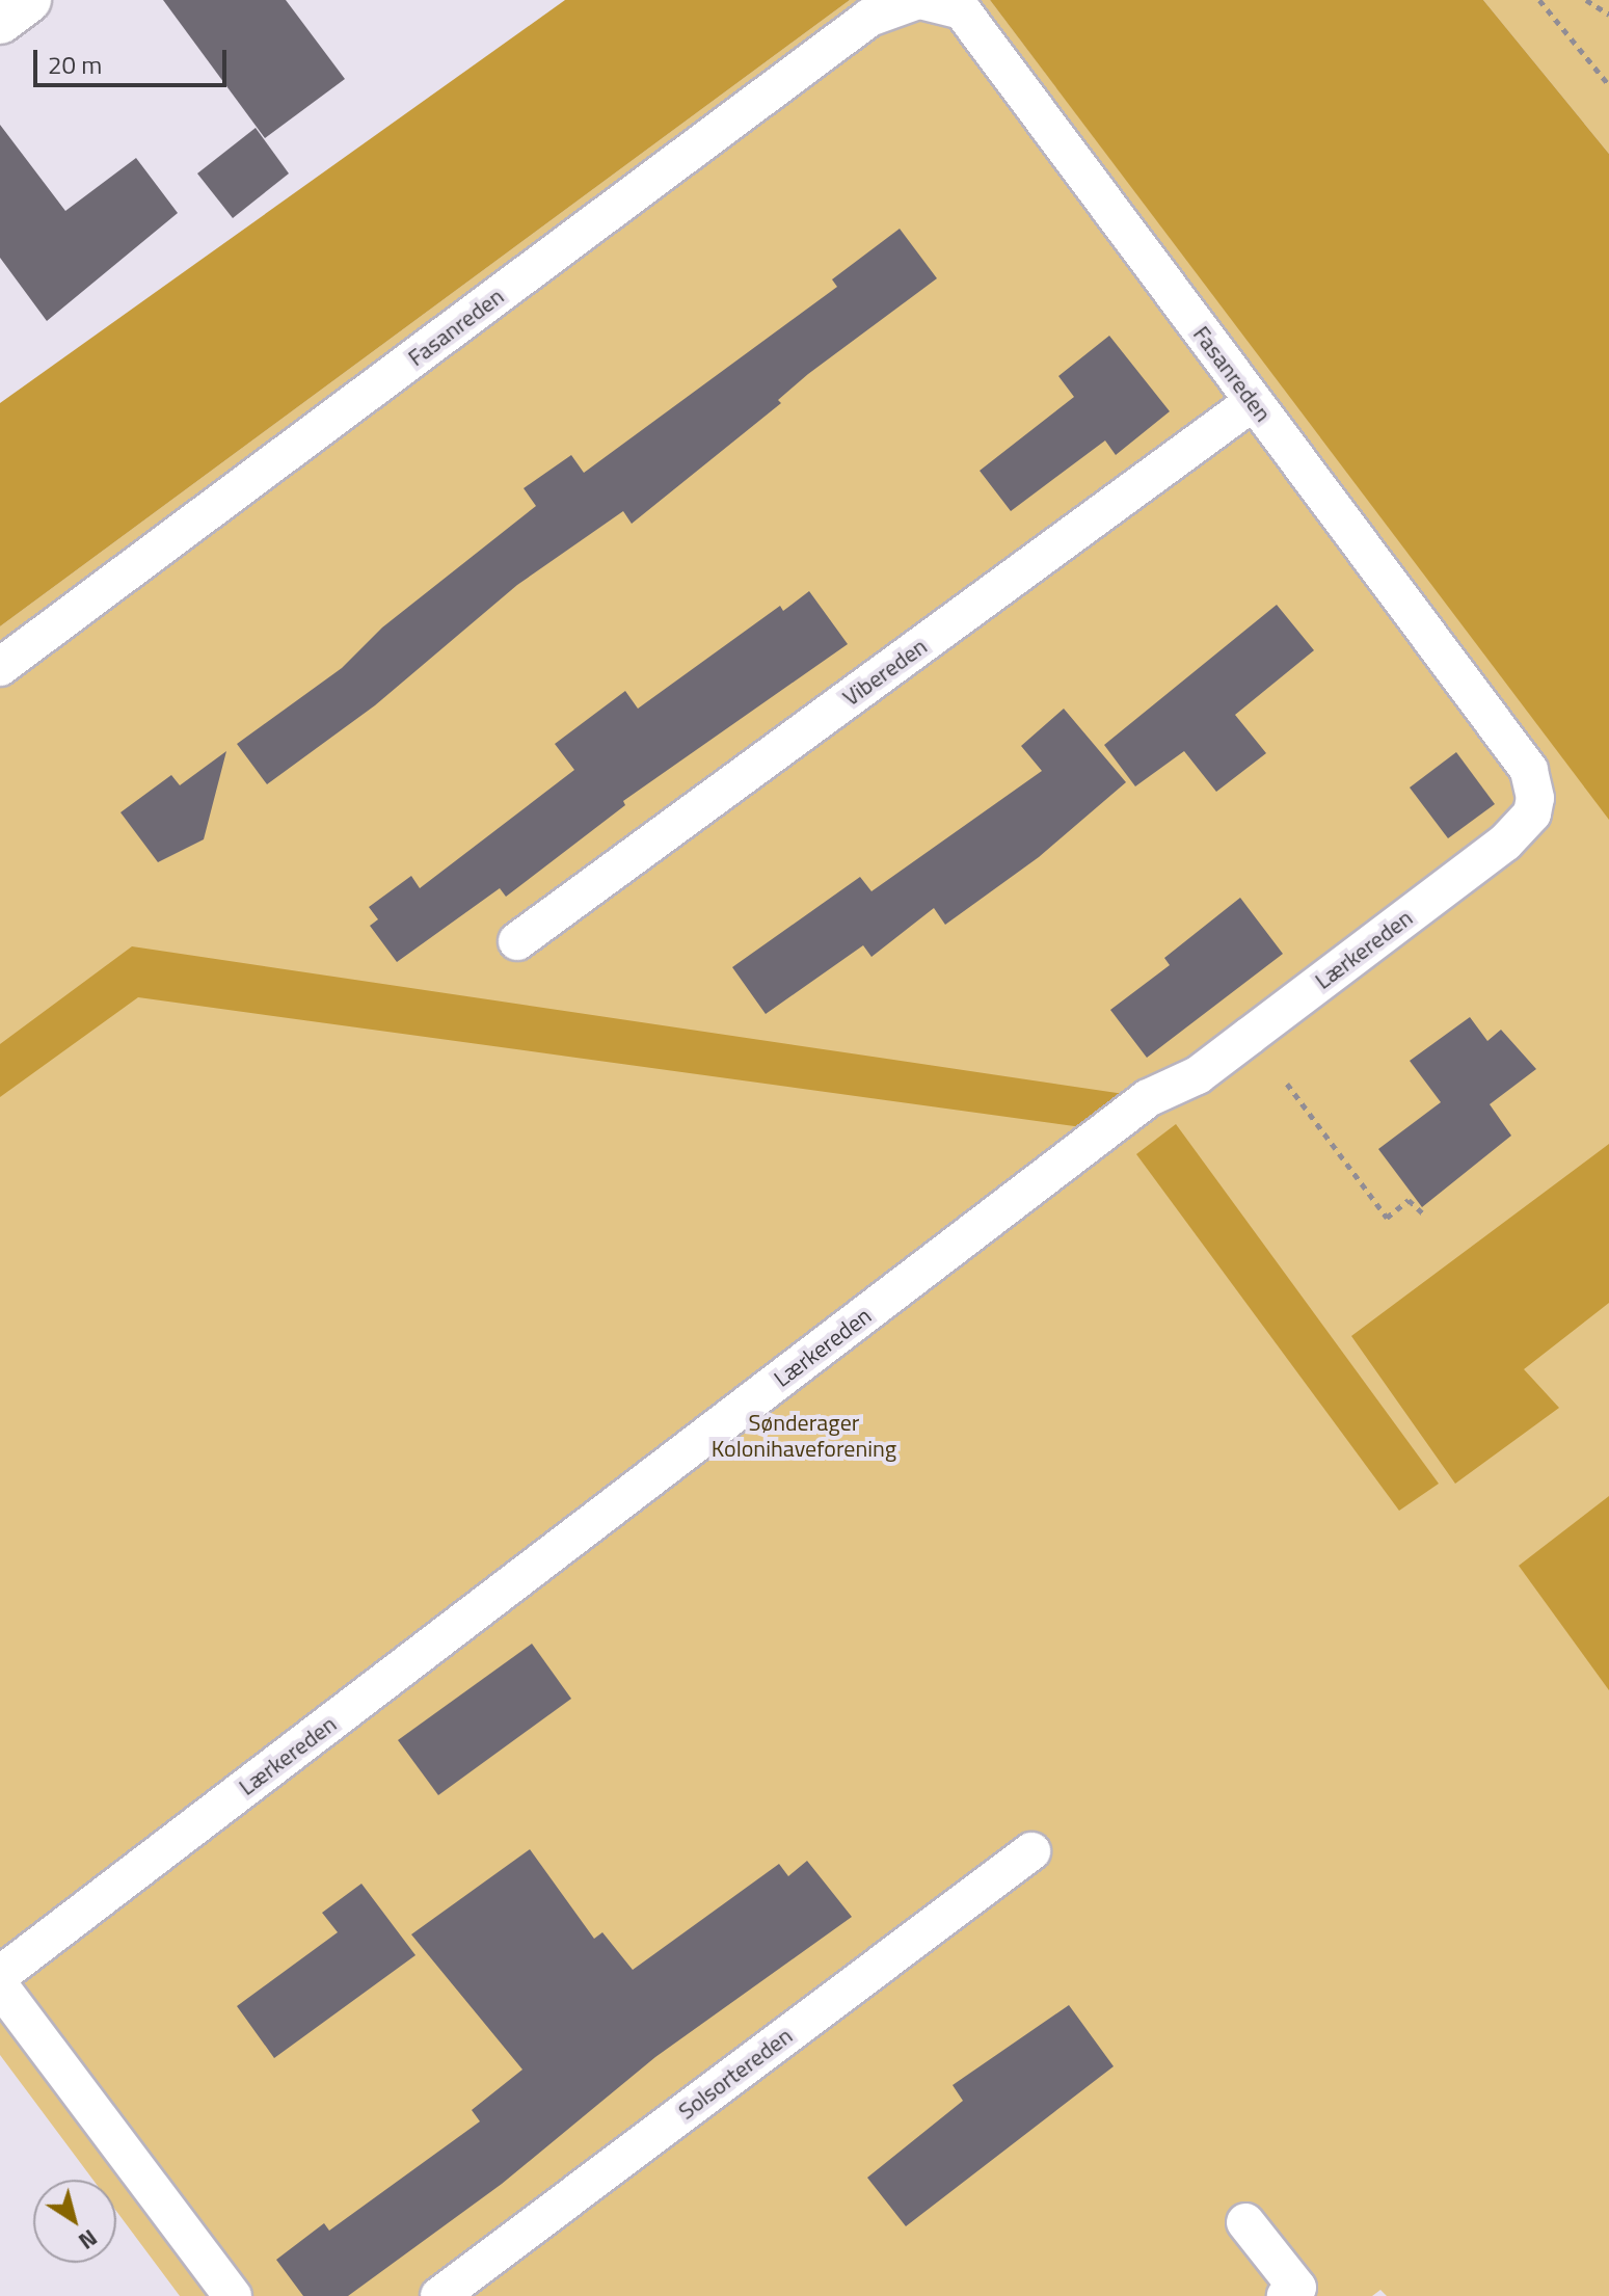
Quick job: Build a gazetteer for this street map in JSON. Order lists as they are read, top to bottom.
{
  "streets": {
    "lane": [
      "Fasanreden",
      "Vibereden",
      "Lærkereden",
      "Solsortereden"
    ]
  },
  "crossings": [
    ["Fasanreden", "Vibereden"],
    ["Fasanreden", "Lærkereden"]
  ],
  "parks": ["Sønderager Kolonihaveforening"],
  "scale_bar": "20 m",
  "north": "bottom right"
}
